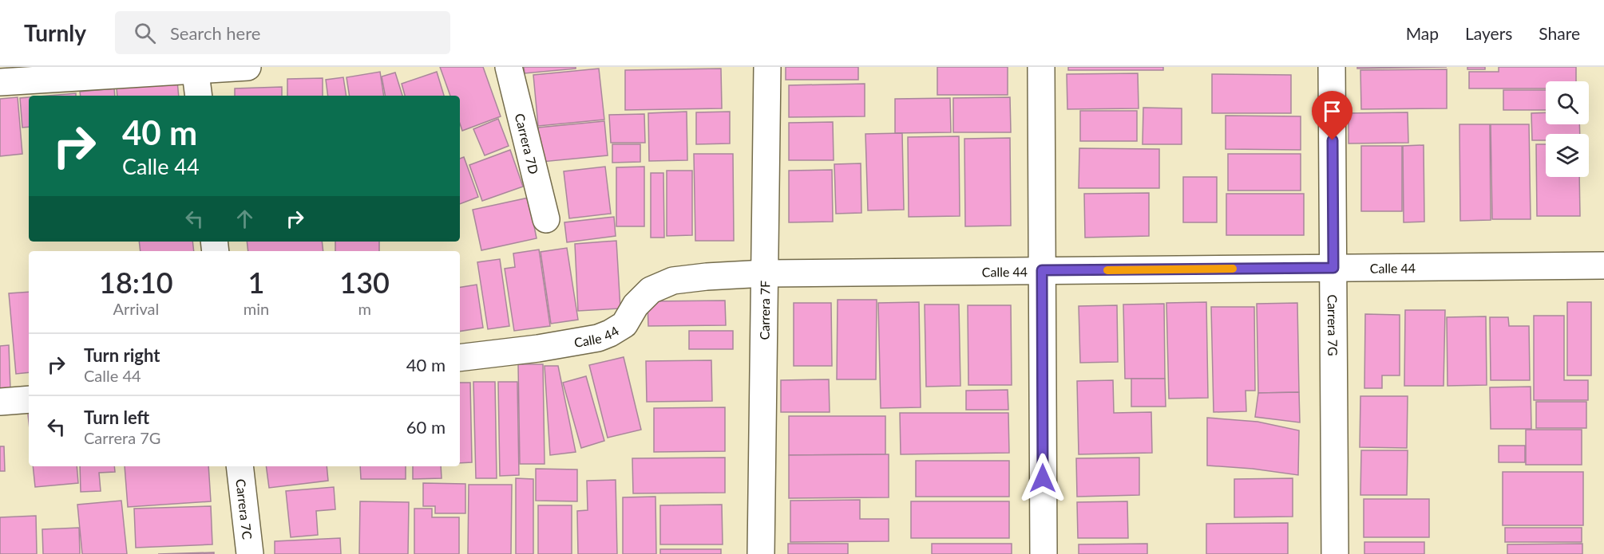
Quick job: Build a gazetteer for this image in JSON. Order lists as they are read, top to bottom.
{
  "streets": {
    "street": [
      "Carrera 7D",
      "Calle 44",
      "Carrera 7F",
      "Carrera 7G",
      "Carrera 7C"
    ]
  },
  "crossings": [
    ["Calle 44", "Carrera 7F"],
    ["Calle 44", "Carrera 7G"]
  ],
  "page": {
    "header": "Turnly",
    "search": "Search here",
    "nav": ["Map", "Layers", "Share"],
    "turn": ["40 m", "Calle 44"],
    "eta": [
      "18:10",
      "Arrival",
      "1",
      "min",
      "130",
      "m"
    ],
    "list": [
      {
        "name": "Turn right",
        "note": "Calle 44",
        "value": "40 m"
      },
      {
        "name": "Turn left",
        "note": "Carrera 7G",
        "value": "60 m"
      }
    ]
  }
}
